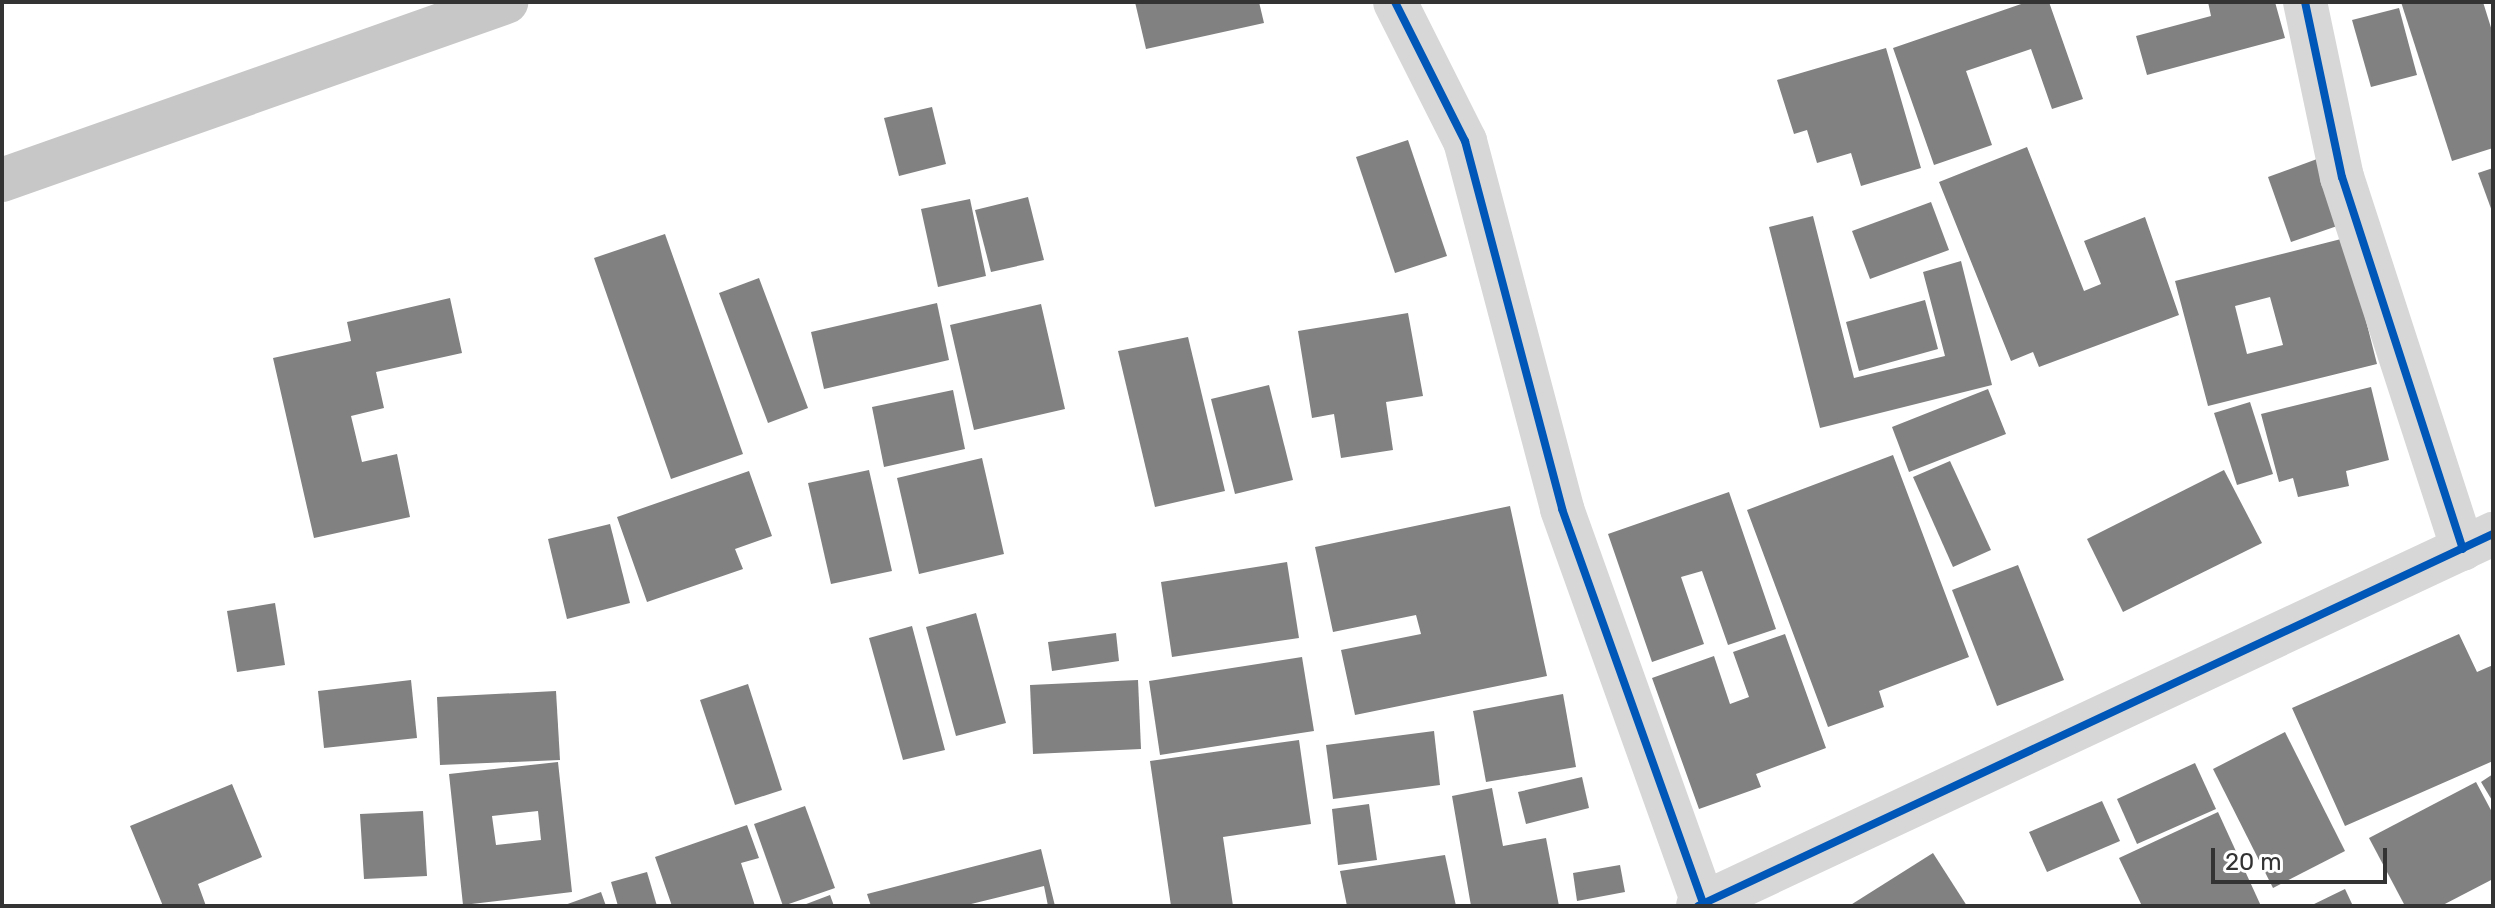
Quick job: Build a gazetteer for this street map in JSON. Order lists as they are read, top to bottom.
{
  "scale_bar": "20 m"
}
